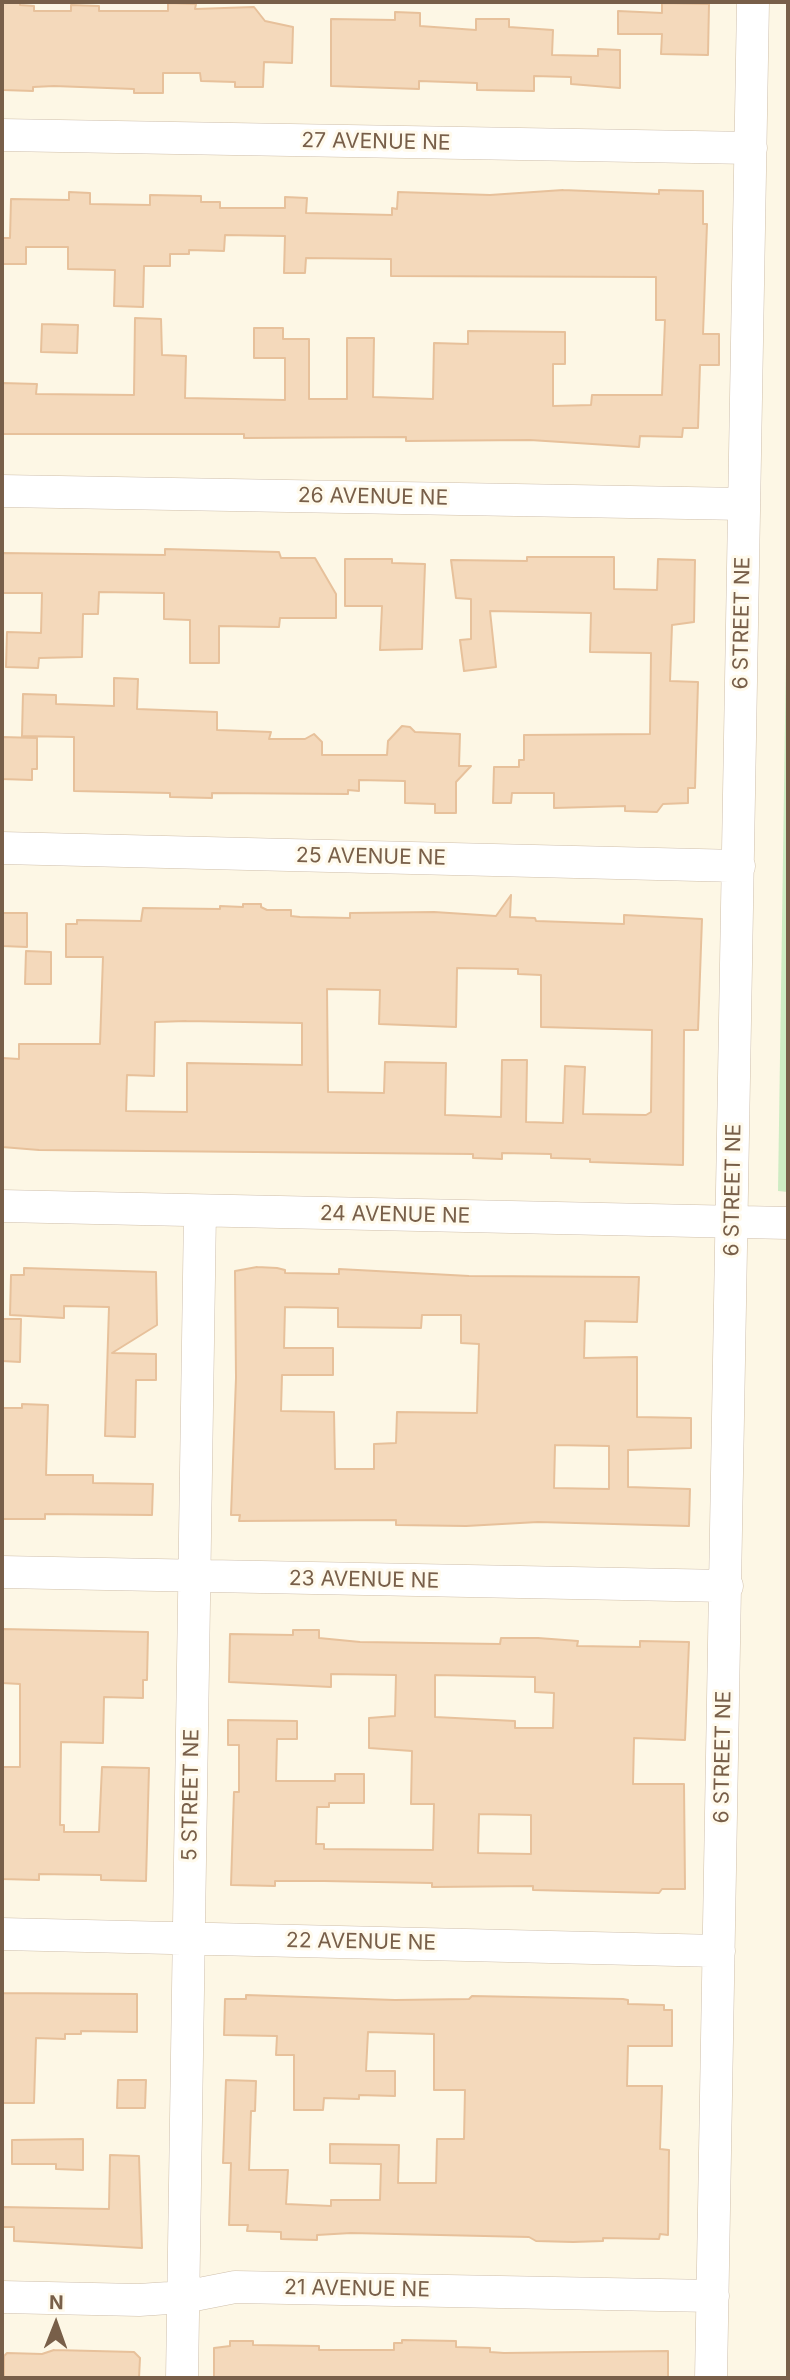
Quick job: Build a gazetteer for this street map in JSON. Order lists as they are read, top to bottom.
{
  "streets": {
    "street": [
      "27 AVENUE NE",
      "26 AVENUE NE",
      "6 STREET NE",
      "25 AVENUE NE",
      "24 AVENUE NE",
      "23 AVENUE NE",
      "5 STREET NE",
      "22 AVENUE NE",
      "21 AVENUE NE"
    ]
  },
  "crossings": [
    ["27 AVENUE NE", "6 STREET NE"],
    ["26 AVENUE NE", "6 STREET NE"],
    ["6 STREET NE", "25 AVENUE NE"],
    ["6 STREET NE", "24 AVENUE NE"],
    ["6 STREET NE", "23 AVENUE NE"],
    ["6 STREET NE", "22 AVENUE NE"],
    ["6 STREET NE", "21 AVENUE NE"],
    ["24 AVENUE NE", "5 STREET NE"],
    ["23 AVENUE NE", "5 STREET NE"],
    ["5 STREET NE", "22 AVENUE NE"],
    ["5 STREET NE", "21 AVENUE NE"]
  ],
  "north": "top"
}
